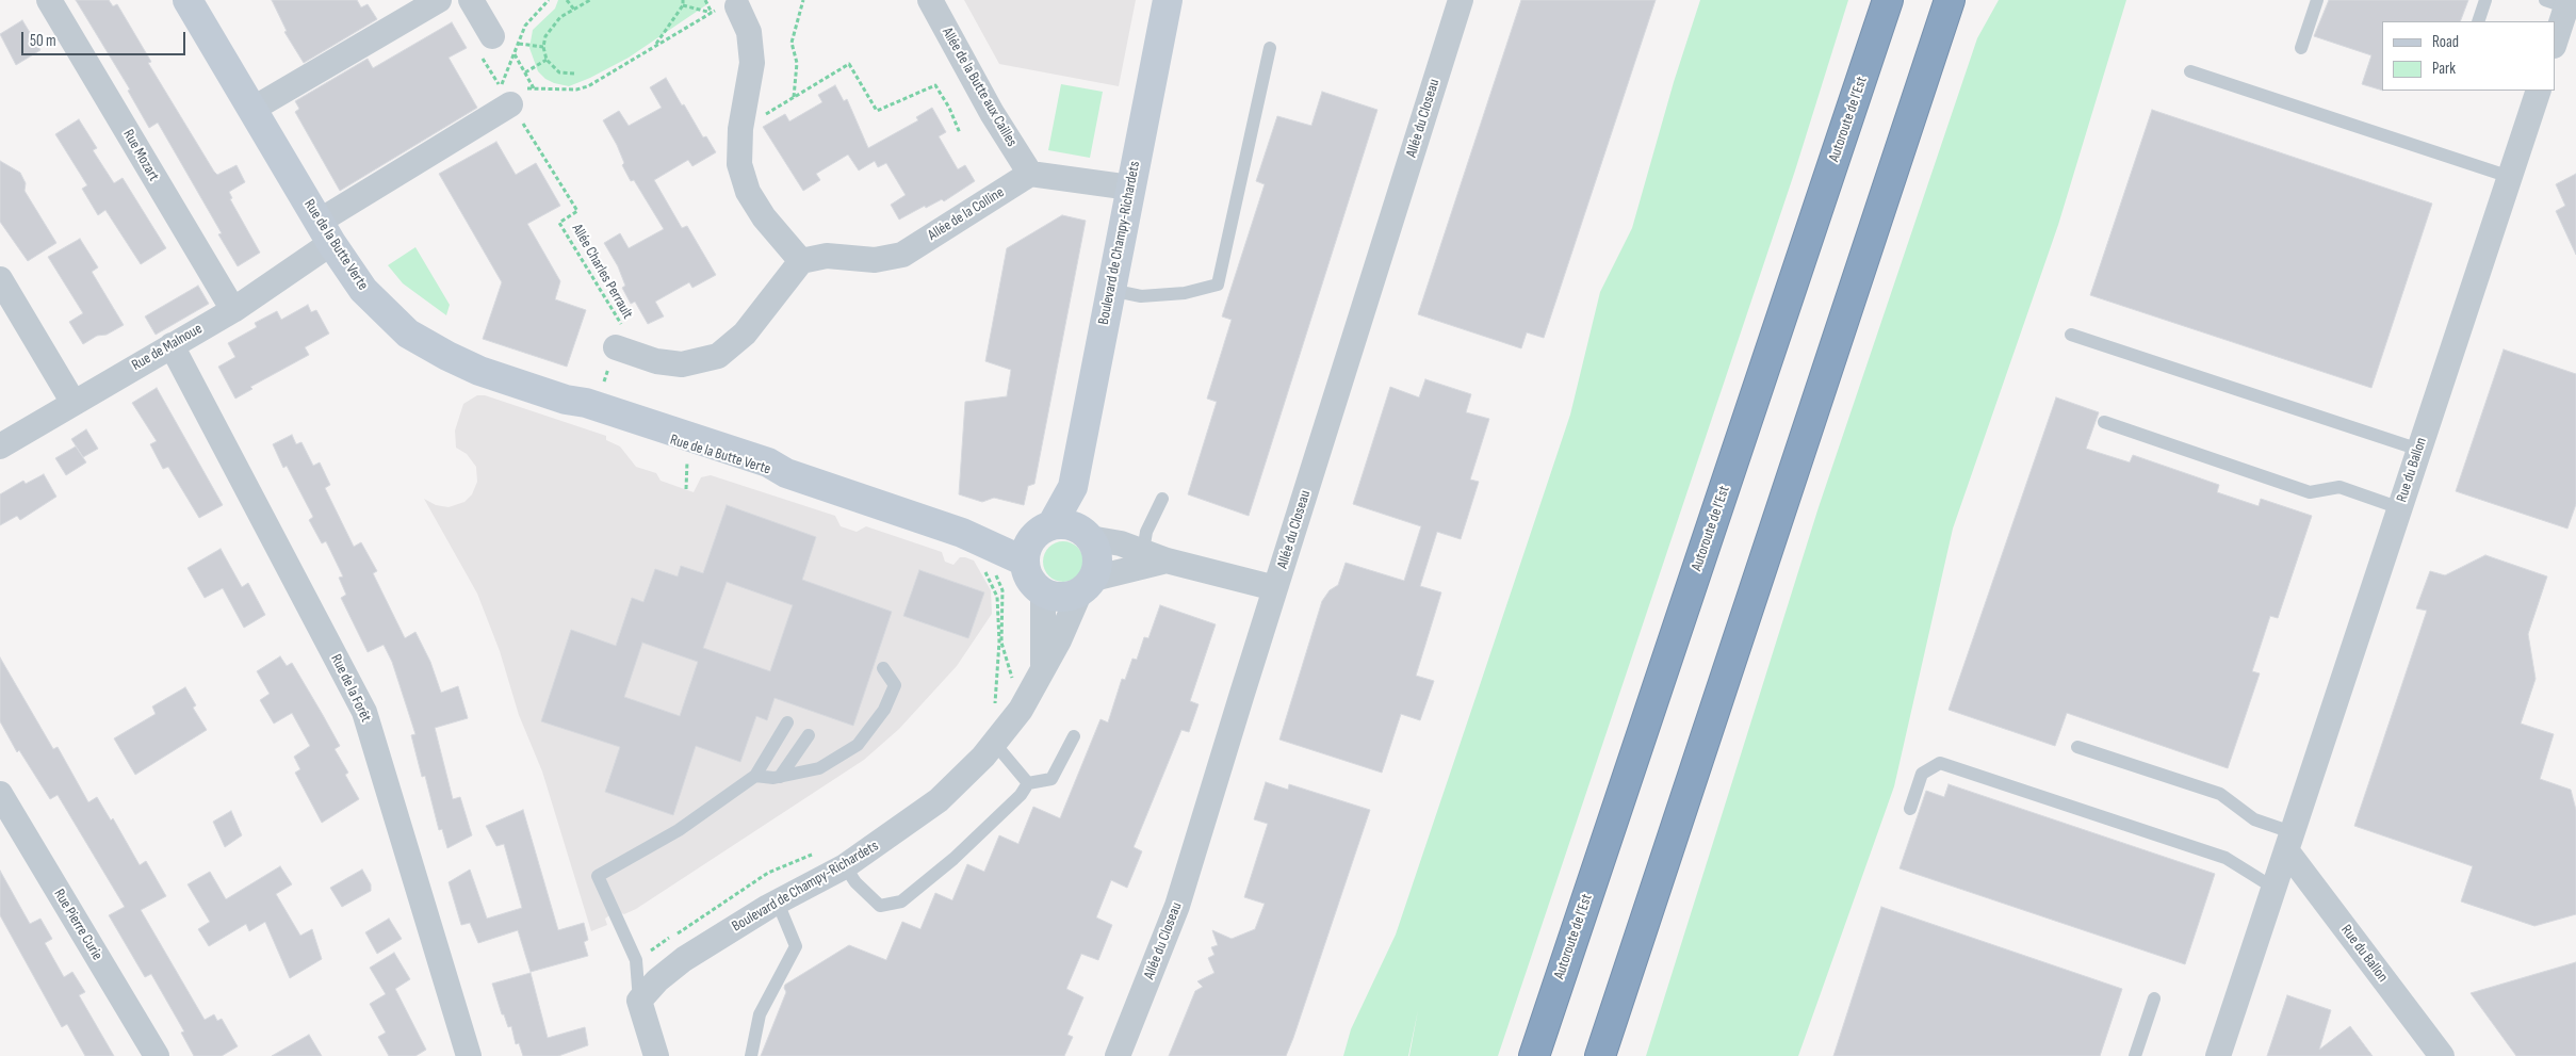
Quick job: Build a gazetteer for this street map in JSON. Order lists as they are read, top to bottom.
{
  "streets": {
    "highway": ["Autoroute de l’Est"],
    "street": [
      "Allée de la Butte aux Cailles",
      "Allée du Closeau",
      "Rue Mozart",
      "Allée de la Colline",
      "Boulevard de Champy-Richardets",
      "Rue de la Butte Verte",
      "Rue de Malnoue",
      "Rue du Ballon",
      "Rue de la Forêt",
      "Rue Pierre Curie"
    ],
    "path": ["Allée Charles Perrault"]
  },
  "crossings": [
    ["Allée de la Butte aux Cailles", "Allée de la Colline"],
    ["Rue Mozart", "Rue de Malnoue"],
    ["Boulevard de Champy-Richardets", "Rue de la Butte Verte"],
    ["Rue de la Butte Verte", "Rue de Malnoue"],
    ["Allée Charles Perrault", "Rue de Malnoue"],
    ["Rue de Malnoue", "Rue de la Forêt"]
  ],
  "legend": ["Road", "Park"],
  "scale_bar": "50 m"
}
